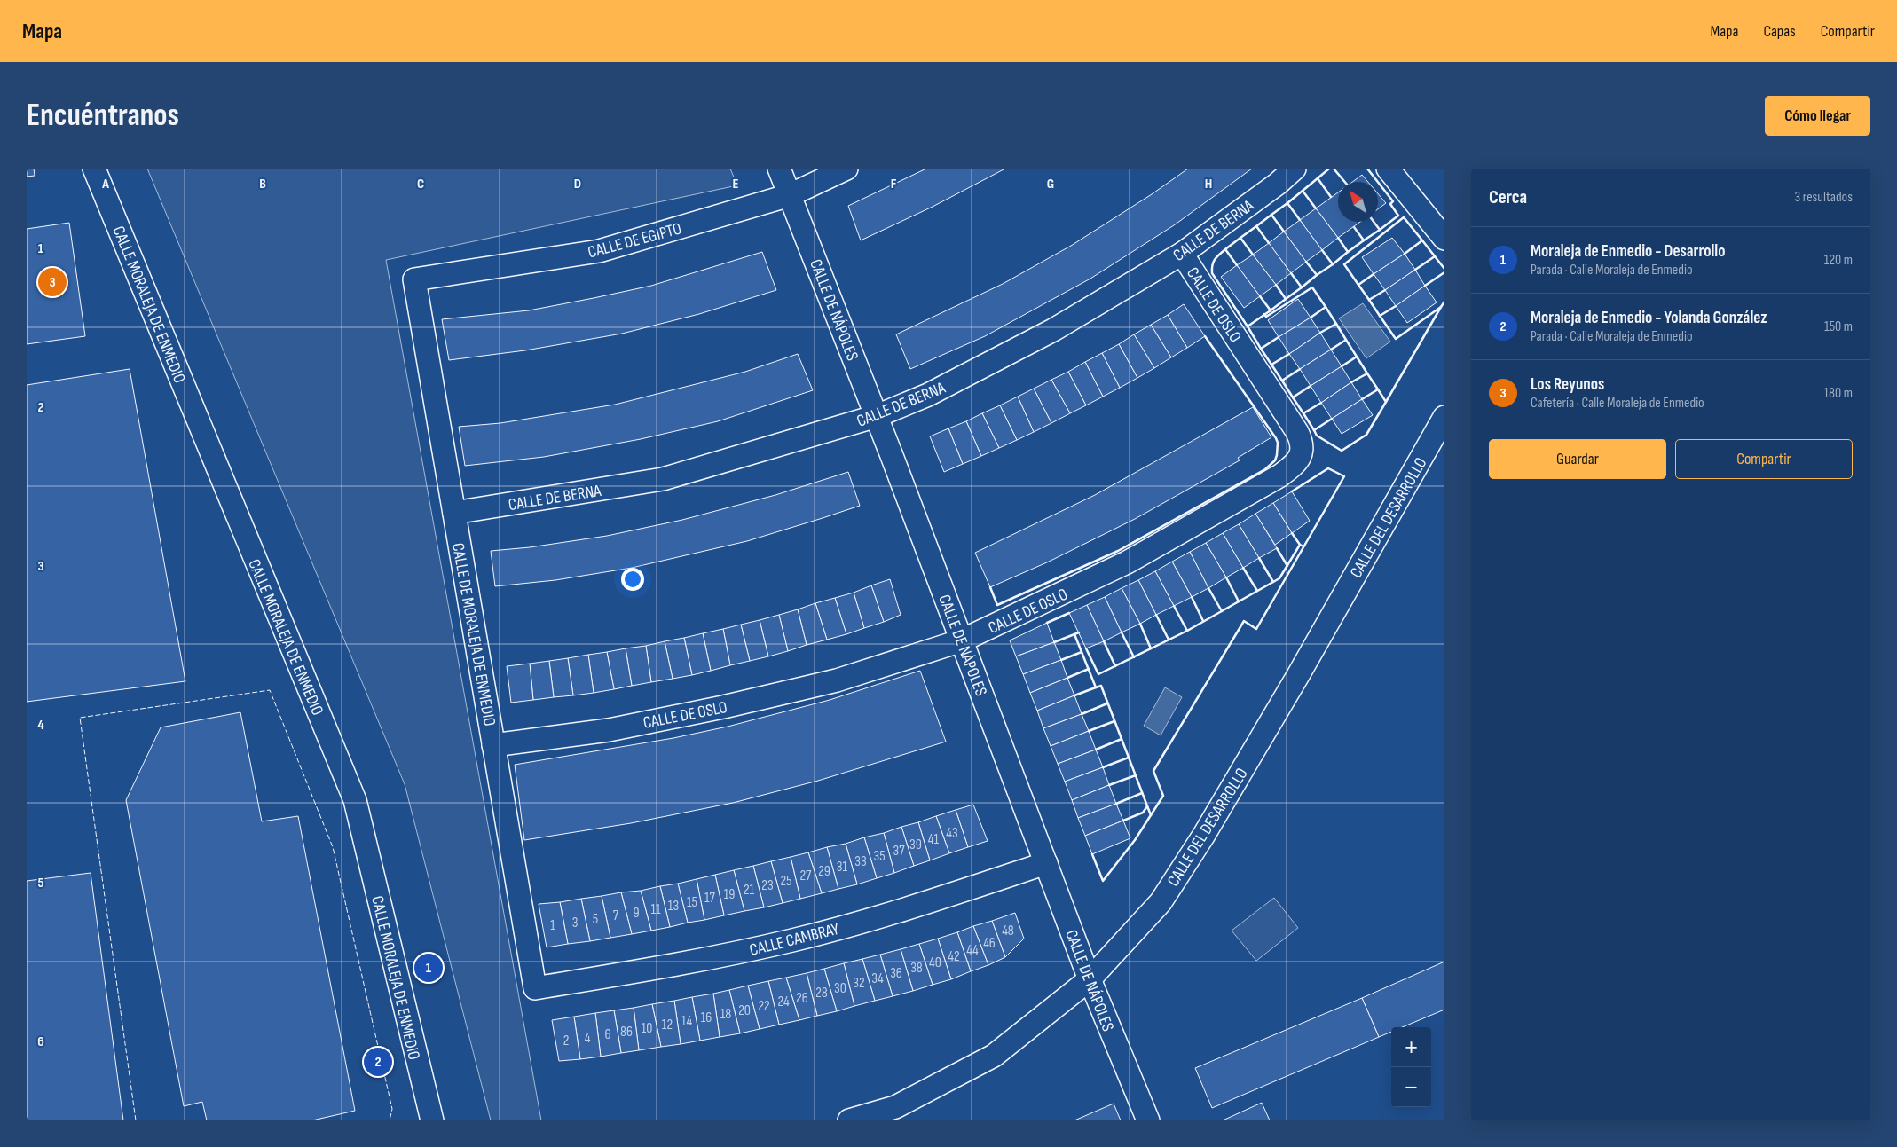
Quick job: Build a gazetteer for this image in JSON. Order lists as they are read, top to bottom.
{
  "streets": {
    "street": [
      "CALLE DE BERNA",
      "CALLE DE EGIPTO",
      "CALLE MORALEJA DE ENMEDIO",
      "CALLE DE OSLO",
      "CALLE DE NÁPOLES",
      "CALLE DEL DESARROLLO",
      "CALLE DE MORALEJA DE ENMEDIO",
      "CALLE CAMBRAY"
    ]
  },
  "crossings": [
    ["CALLE DE BERNA", "CALLE DE OSLO"],
    ["CALLE DE BERNA", "CALLE DE NÁPOLES"],
    ["CALLE DE BERNA", "CALLE DE MORALEJA DE ENMEDIO"],
    ["CALLE DE EGIPTO", "CALLE DE NÁPOLES"],
    ["CALLE DE EGIPTO", "CALLE DE MORALEJA DE ENMEDIO"],
    ["CALLE DE OSLO", "CALLE DE NÁPOLES"],
    ["CALLE DE OSLO", "CALLE DE MORALEJA DE ENMEDIO"],
    ["CALLE DE NÁPOLES", "CALLE DEL DESARROLLO"],
    ["CALLE DE NÁPOLES", "CALLE CAMBRAY"],
    ["CALLE DE MORALEJA DE ENMEDIO", "CALLE CAMBRAY"]
  ],
  "house_numbers": [
    "43",
    "41",
    "39",
    "37",
    "35",
    "33",
    "31",
    "29",
    "27",
    "25",
    "23",
    "21",
    "19",
    "17",
    "15",
    "13",
    "11",
    "9",
    "7",
    "5",
    "3",
    "1",
    "48",
    "46",
    "44",
    "42",
    "40",
    "38",
    "36",
    "34",
    "32",
    "30",
    "28",
    "26",
    "24",
    "22",
    "20",
    "18",
    "16",
    "14",
    "12",
    "10",
    "86",
    "6",
    "4",
    "2"
  ],
  "north": "top left",
  "page": {
    "header": "Mapa",
    "nav": ["Mapa", "Capas", "Compartir"],
    "buttons": [
      "Cómo llegar",
      ["Guardar", "Compartir"]
    ],
    "title": "Encuéntranos",
    "heading": ["Cerca", "3 resultados"],
    "list": [
      {
        "mark": "1",
        "name": "Moraleja de Enmedio - Desarrollo",
        "note": "Parada · Calle Moraleja de Enmedio",
        "value": "120 m"
      },
      {
        "mark": "2",
        "name": "Moraleja de Enmedio - Yolanda González",
        "note": "Parada · Calle Moraleja de Enmedio",
        "value": "150 m"
      },
      {
        "mark": "3",
        "name": "Los Reyunos",
        "note": "Cafetería · Calle Moraleja de Enmedio",
        "value": "180 m"
      }
    ],
    "pins": ["3", "1", "2"],
    "map_buttons": ["+", "−"]
  },
  "grid": {
    "columns": [
      "A",
      "B",
      "C",
      "D",
      "E",
      "F",
      "G",
      "H"
    ],
    "rows": [
      "1",
      "2",
      "3",
      "4",
      "5",
      "6"
    ]
  }
}
